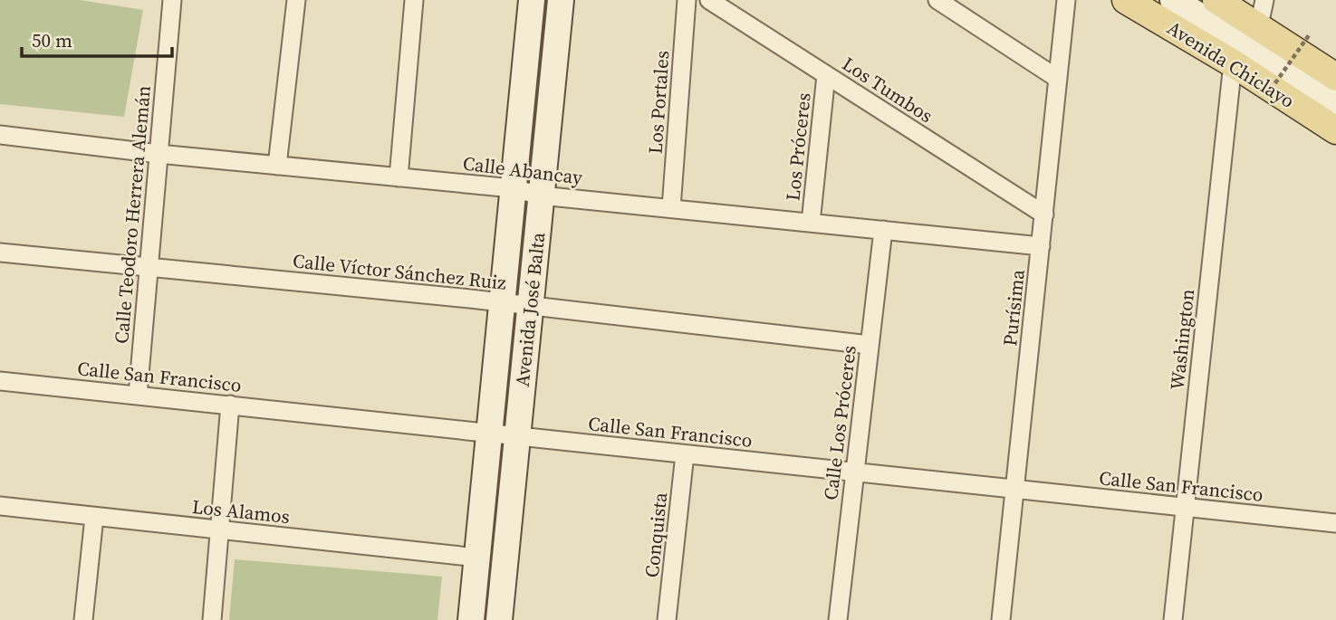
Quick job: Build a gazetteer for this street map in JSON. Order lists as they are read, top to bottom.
{
  "streets": {
    "main road": ["Avenida Chiclayo"],
    "street": [
      "Los Tumbos",
      "Los Portales",
      "Los Próceres",
      "Calle Abancay",
      "Calle Teodoro Herrera Alemán",
      "Calle Víctor Sánchez Ruiz",
      "Purísima",
      "Avenida José Balta",
      "Washington",
      "Calle San Francisco",
      "Calle Los Próceres",
      "Los Alamos",
      "Conquista"
    ]
  },
  "crossings": [
    ["Avenida Chiclayo", "Washington"],
    ["Los Tumbos", "Los Próceres"],
    ["Los Tumbos", "Purísima"],
    ["Los Portales", "Calle Abancay"],
    ["Los Próceres", "Calle Abancay"],
    ["Calle Abancay", "Calle Teodoro Herrera Alemán"],
    ["Calle Abancay", "Purísima"],
    ["Calle Abancay", "Avenida José Balta"],
    ["Calle Abancay", "Calle Los Próceres"],
    ["Calle Teodoro Herrera Alemán", "Calle Víctor Sánchez Ruiz"],
    ["Calle Teodoro Herrera Alemán", "Calle San Francisco"],
    ["Calle Víctor Sánchez Ruiz", "Avenida José Balta"],
    ["Calle Víctor Sánchez Ruiz", "Calle Los Próceres"],
    ["Purísima", "Calle San Francisco"],
    ["Avenida José Balta", "Calle San Francisco"],
    ["Avenida José Balta", "Los Alamos"],
    ["Washington", "Calle San Francisco"],
    ["Calle San Francisco", "Calle Los Próceres"],
    ["Calle San Francisco", "Conquista"]
  ],
  "scale_bar": "50 m"
}
